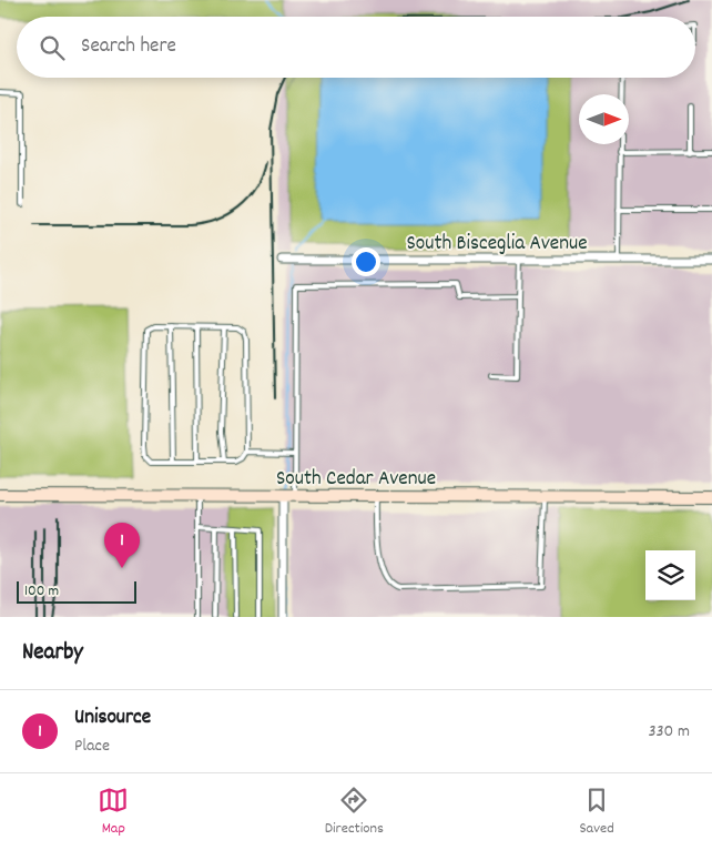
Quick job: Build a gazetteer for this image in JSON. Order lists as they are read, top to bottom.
{
  "streets": {
    "main road": ["South Cedar Avenue"],
    "street": ["South Bisceglia Avenue"]
  },
  "scale_bar": "100 m",
  "north": "right",
  "page": {
    "search": "Search here",
    "pins": "1",
    "scale": "100 m",
    "heading": "Nearby",
    "list": [
      {
        "mark": "1",
        "name": "Unisource",
        "note": "Place",
        "value": "330 m"
      }
    ],
    "nav": ["Map", "Directions", "Saved"]
  }
}
